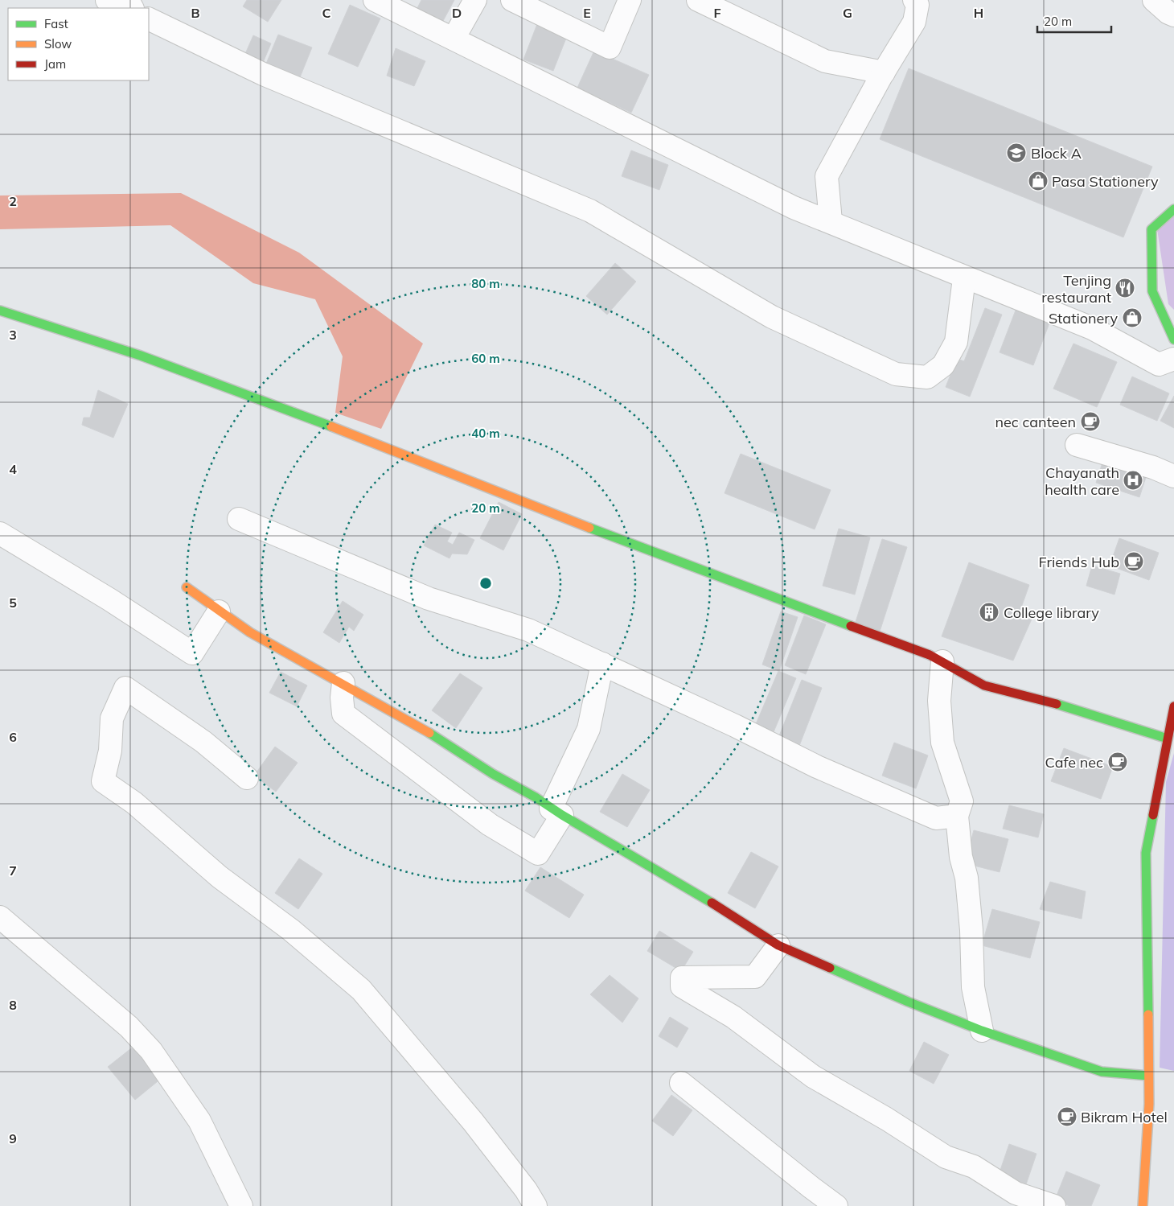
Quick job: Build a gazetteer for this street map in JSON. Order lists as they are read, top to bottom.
{
  "places": {
    "school or university": ["Block A"],
    "shop": ["Pasa Stationery", "Stationery"],
    "restaurant": ["Tenjing restaurant"],
    "cafe": [
      "nec canteen",
      "Friends Hub",
      "Cafe nec",
      "Bikram Hotel"
    ],
    "hospital": ["Chayanath health care"],
    "building": ["College library"]
  },
  "legend": ["Fast", "Slow", "Jam"],
  "scale_bar": "20 m",
  "grid": {
    "columns": [
      "B",
      "C",
      "D",
      "E",
      "F",
      "G",
      "H"
    ],
    "rows": [
      "2",
      "3",
      "4",
      "5",
      "6",
      "7",
      "8",
      "9"
    ]
  },
  "rings": [
    "80 m",
    "60 m",
    "40 m",
    "20 m"
  ]
}
